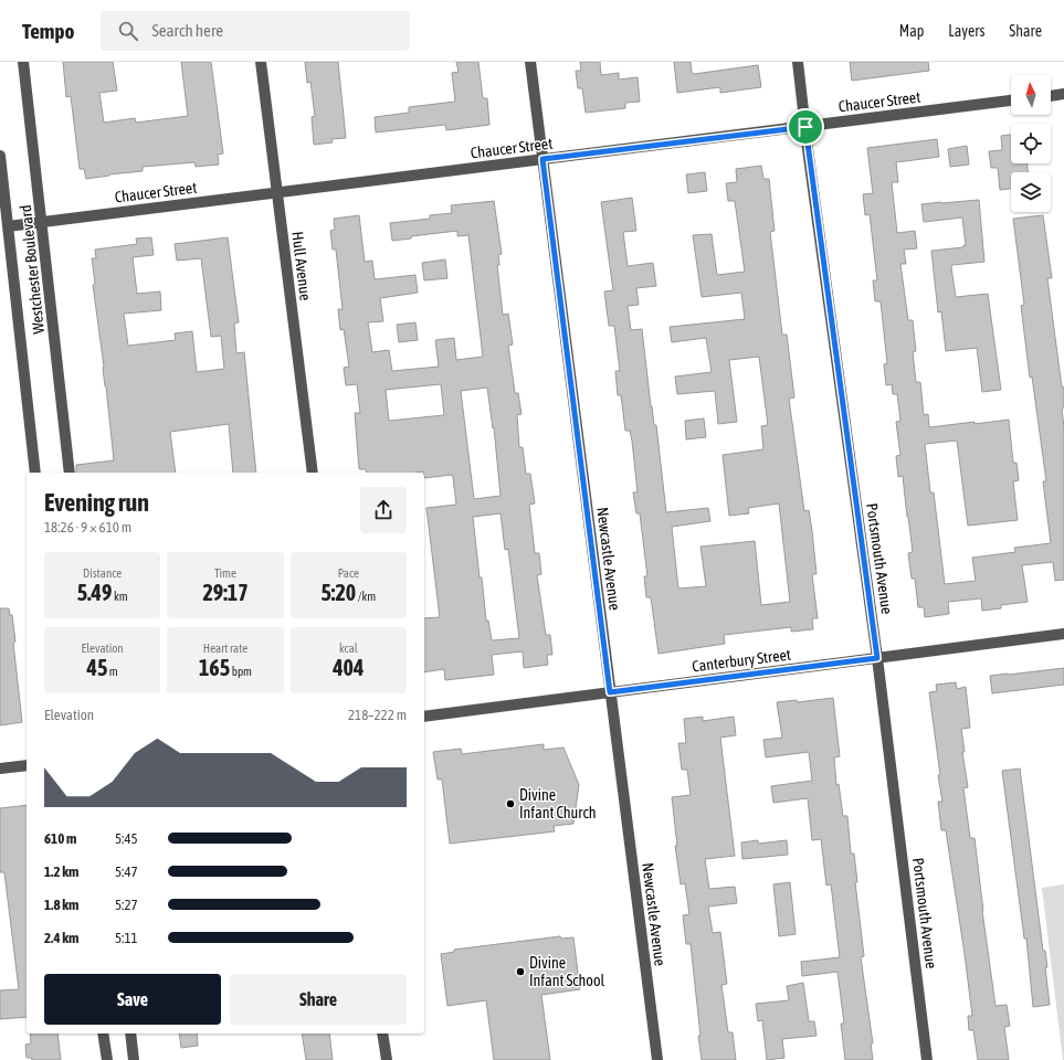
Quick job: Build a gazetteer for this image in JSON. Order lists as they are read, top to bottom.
{
  "streets": {
    "street": [
      "Chaucer Street",
      "Hull Avenue",
      "Westchester Boulevard",
      "Newcastle Avenue",
      "Portsmouth Avenue",
      "Canterbury Street"
    ]
  },
  "crossings": [
    ["Chaucer Street", "Hull Avenue"],
    ["Chaucer Street", "Westchester Boulevard"],
    ["Chaucer Street", "Newcastle Avenue"],
    ["Chaucer Street", "Portsmouth Avenue"],
    ["Newcastle Avenue", "Canterbury Street"],
    ["Portsmouth Avenue", "Canterbury Street"]
  ],
  "places": ["Divine Infant Church", "Divine Infant School"],
  "north": "top",
  "page": {
    "header": "Tempo",
    "search": "Search here",
    "nav": ["Map", "Layers", "Share"],
    "heading": ["Evening run", "18:26 · 9 × 610 m"],
    "stats": [
      ["Distance", "5.49 km"],
      ["Time", "29:17"],
      ["Pace", "5:20 /km"],
      ["Elevation", "45 m"],
      ["Heart rate", "165 bpm"],
      ["kcal", "404"]
    ],
    "chart": ["Elevation", "218–222 m"],
    "list": [
      {
        "name": "610 m",
        "note": "5:45"
      },
      {
        "name": "1.2 km",
        "note": "5:47"
      },
      {
        "name": "1.8 km",
        "note": "5:27"
      },
      {
        "name": "2.4 km",
        "note": "5:11"
      }
    ],
    "buttons": ["Save", "Share"]
  }
}
